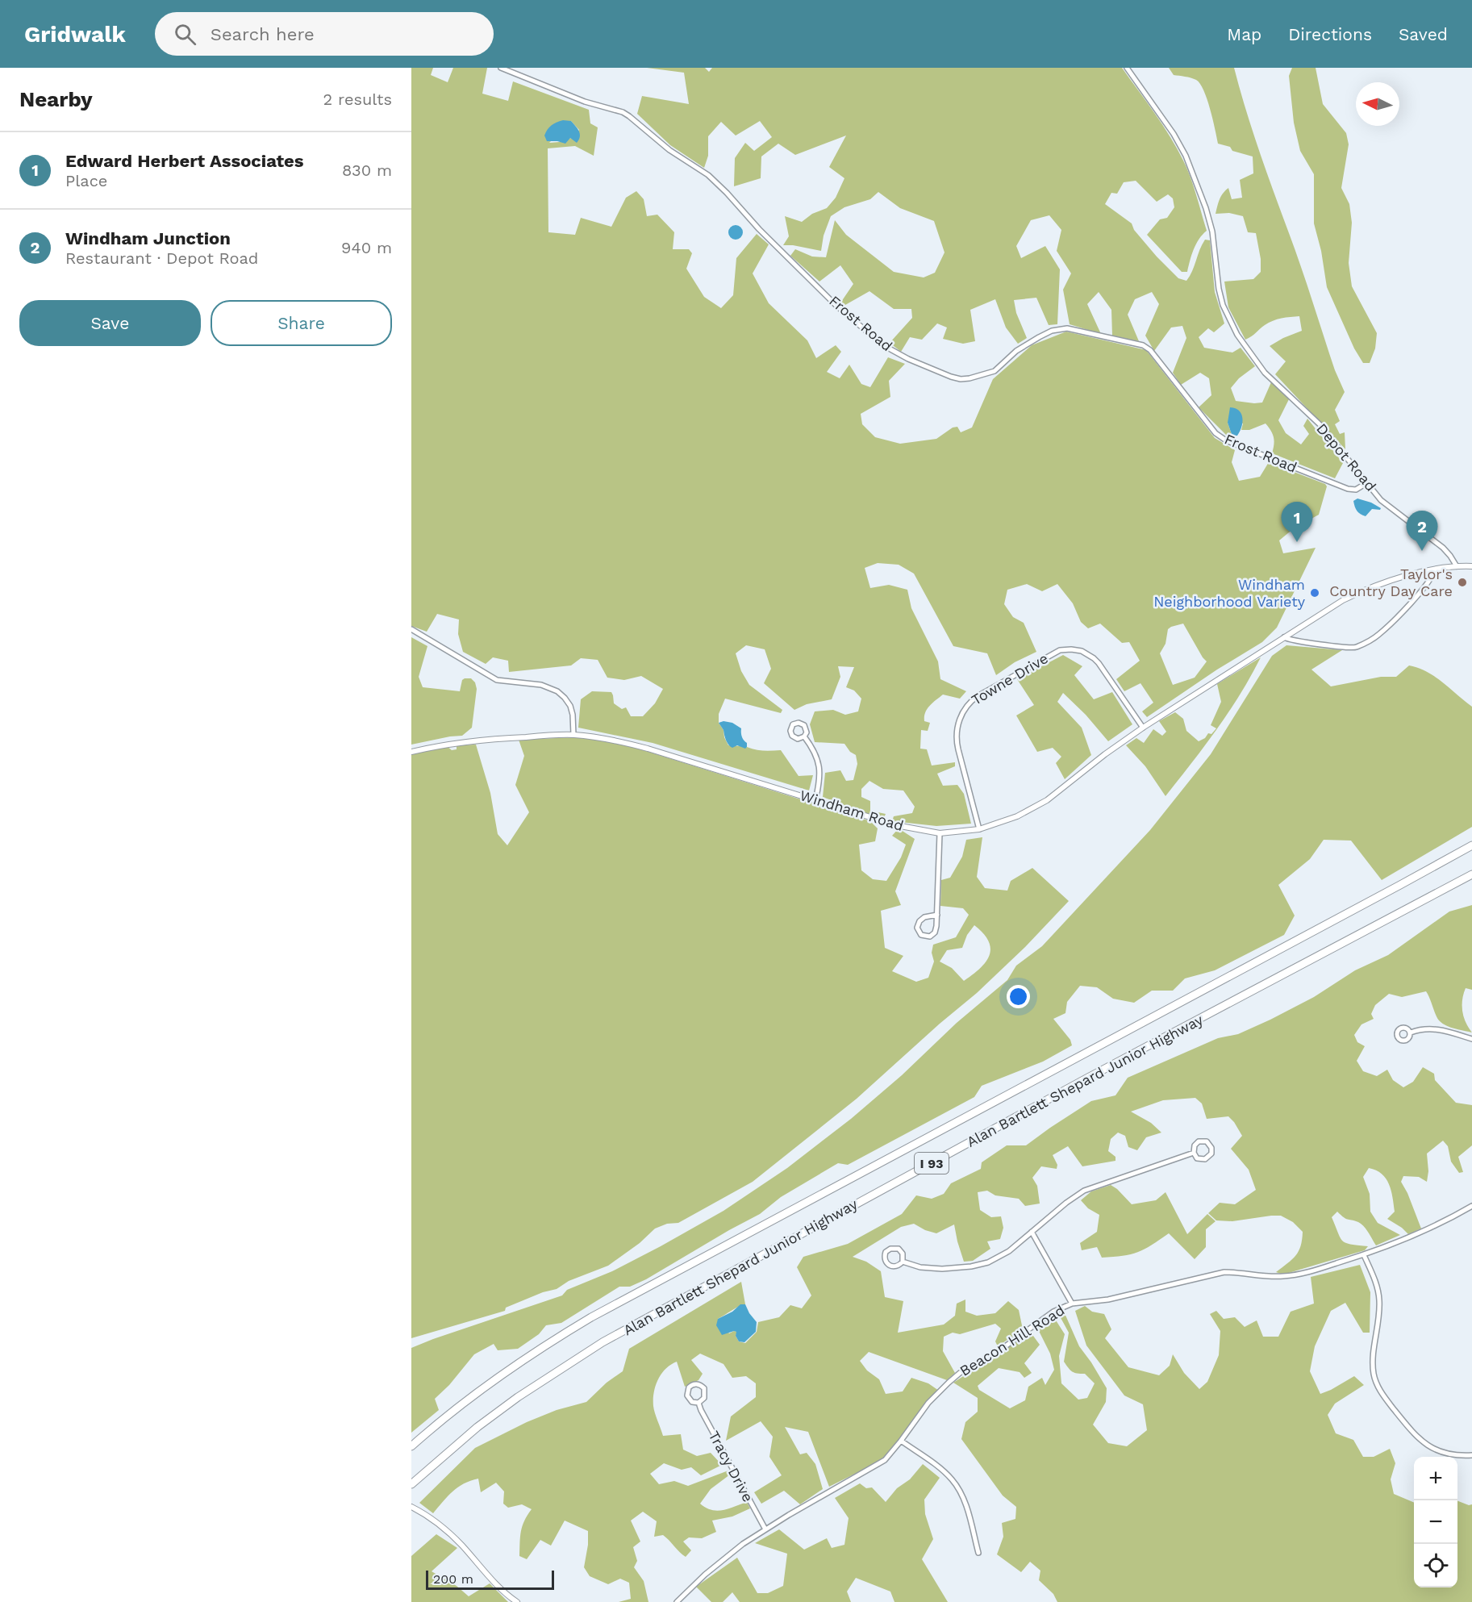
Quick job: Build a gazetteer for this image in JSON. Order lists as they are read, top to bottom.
{
  "streets": {
    "highway": ["Alan Bartlett Shepard Junior Highway", "I 93"],
    "street": [
      "Frost Road",
      "Depot Road",
      "Towne Drive",
      "Windham Road",
      "Beacon Hill Road",
      "Tracy Drive"
    ]
  },
  "crossings": [
    ["Frost Road", "Depot Road"],
    ["Depot Road", "Windham Road"],
    ["Towne Drive", "Windham Road"],
    ["Beacon Hill Road", "Tracy Drive"]
  ],
  "places": ["Taylor's Country Day Care", "Windham Neighborhood Variety"],
  "scale_bar": "200 m",
  "north": "left",
  "page": {
    "header": "Gridwalk",
    "search": "Search here",
    "nav": ["Map", "Directions", "Saved"],
    "heading": ["Nearby", "2 results"],
    "list": [
      {
        "mark": "1",
        "name": "Edward Herbert Associates",
        "note": "Place",
        "value": "830 m"
      },
      {
        "mark": "2",
        "name": "Windham Junction",
        "note": "Restaurant · Depot Road",
        "value": "940 m"
      }
    ],
    "buttons": ["Save", "Share"],
    "pins": ["1", "2"],
    "map_buttons": ["+", "−"],
    "scale": "200 m"
  }
}
